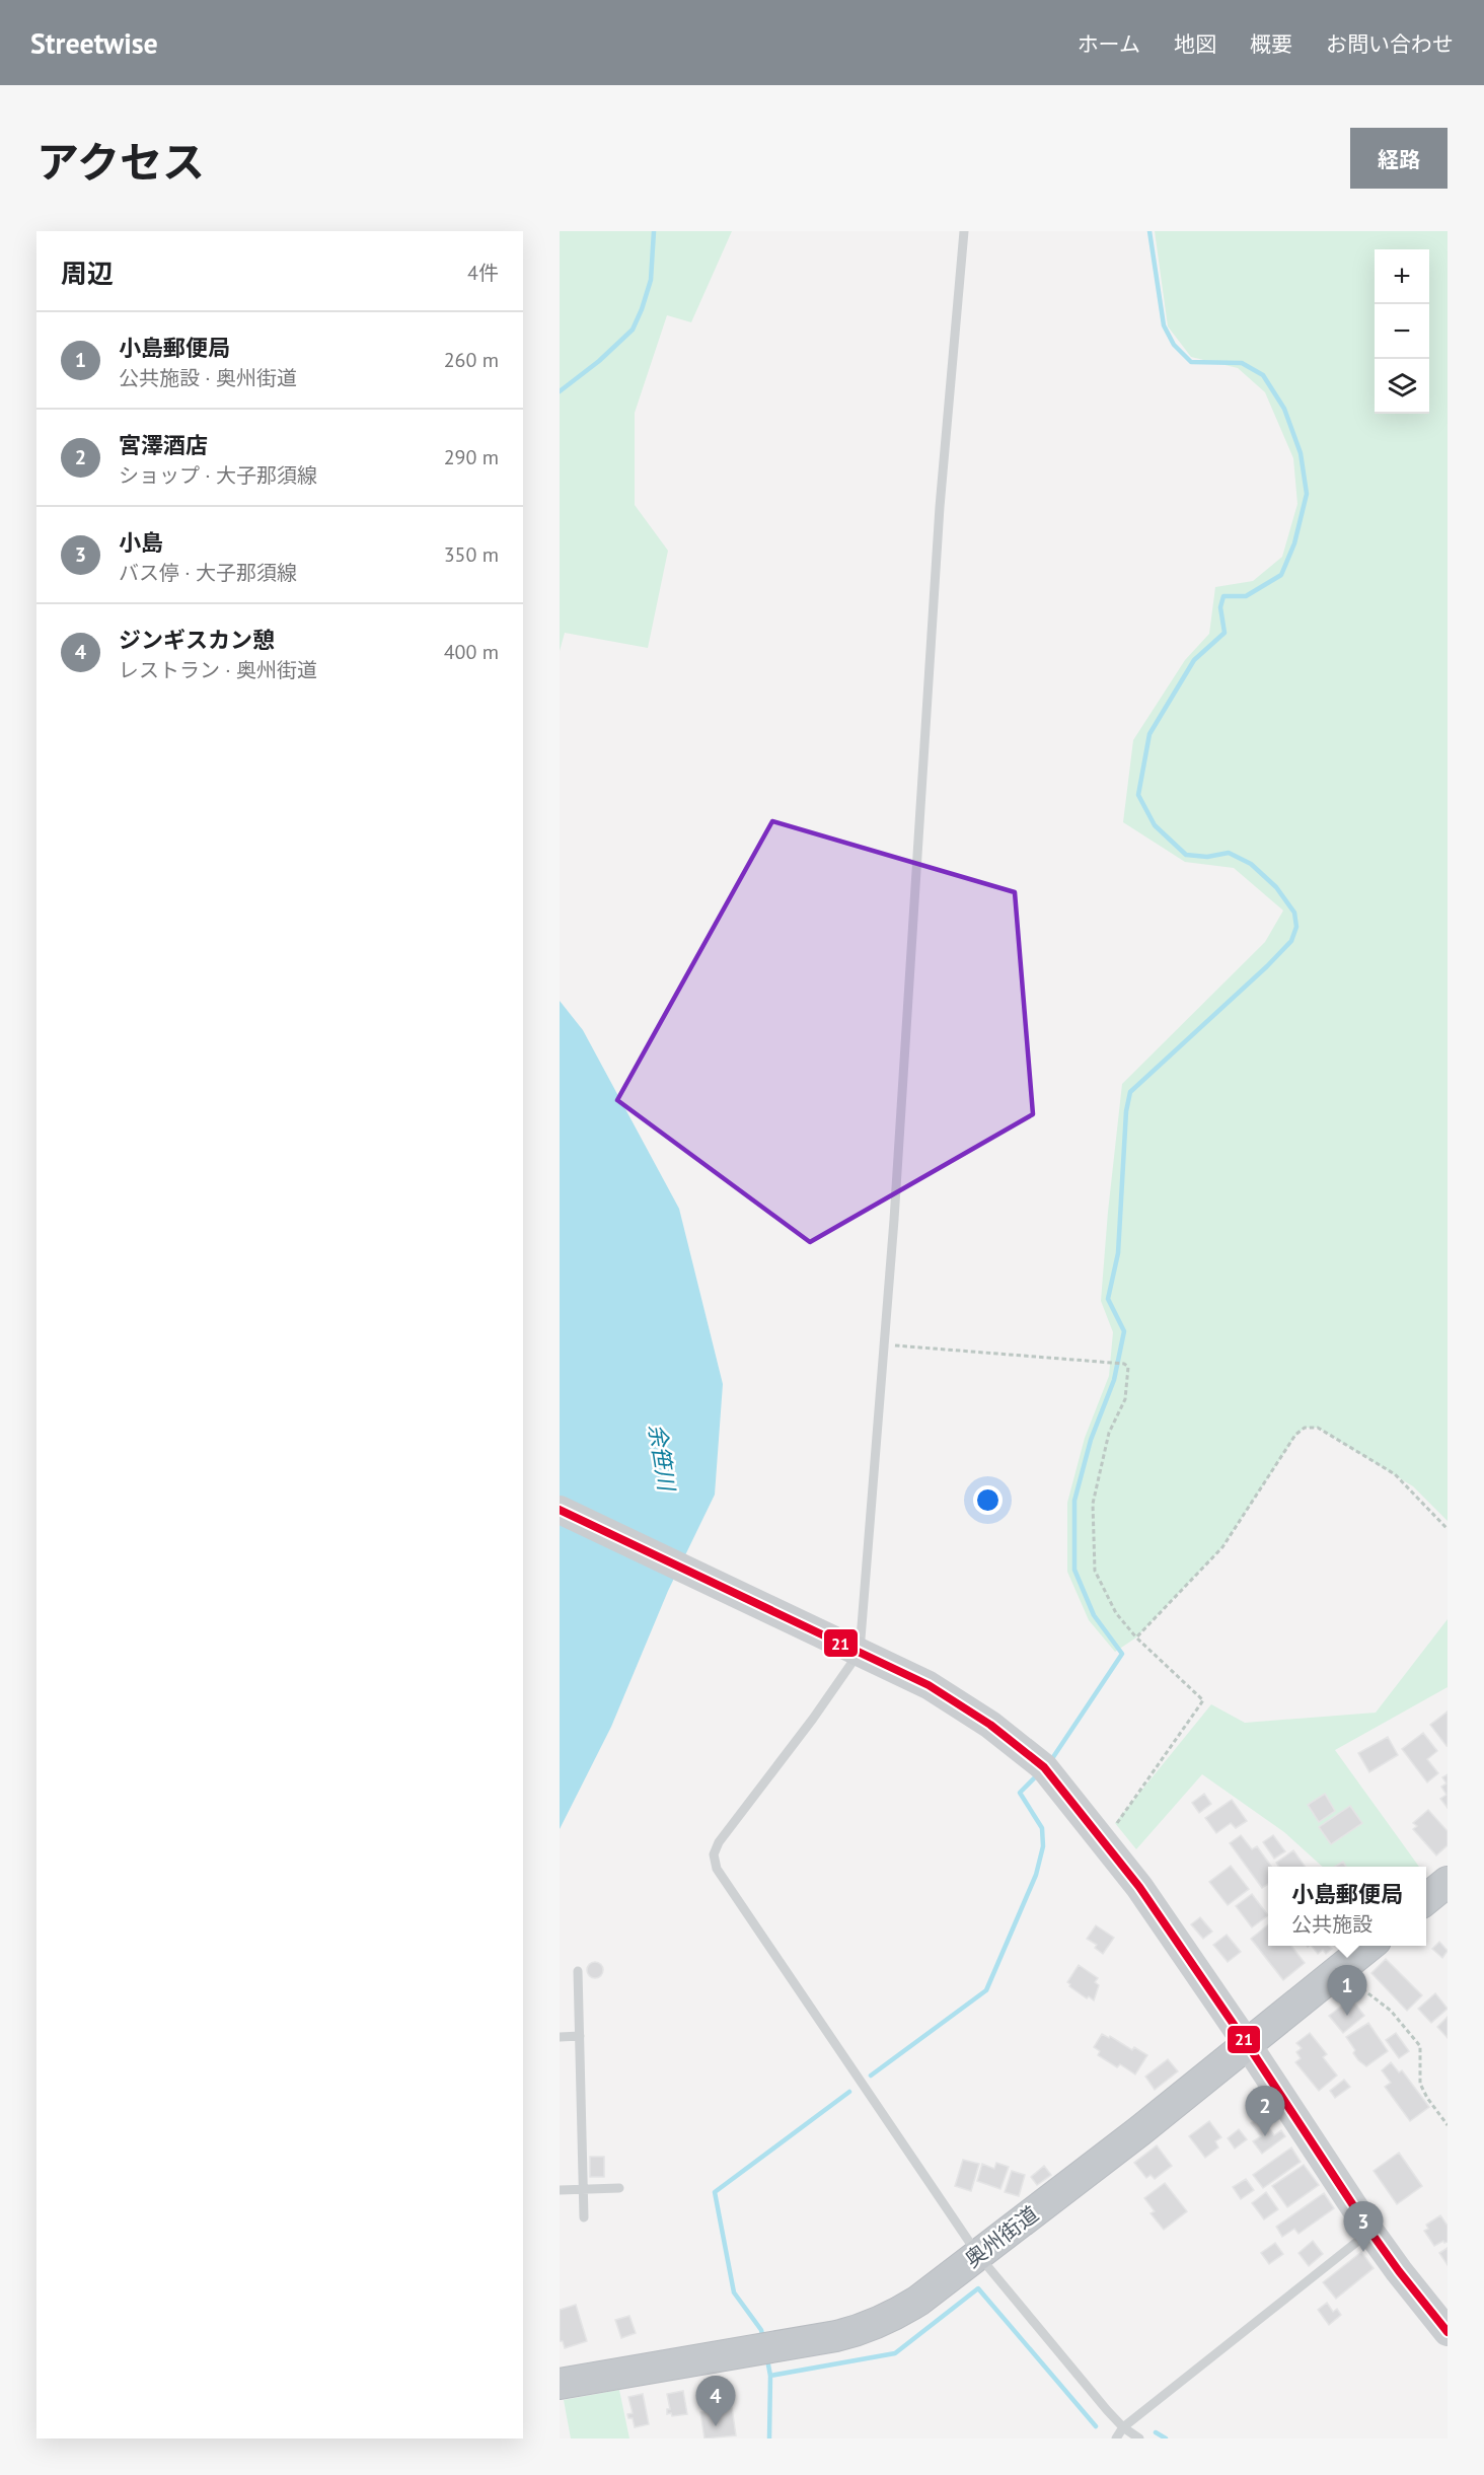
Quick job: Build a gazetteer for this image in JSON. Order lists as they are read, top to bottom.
{
  "streets": {
    "highway": ["奥州街道"]
  },
  "water": ["余笹川"],
  "lines": ["transit line 21"],
  "page": {
    "header": "Streetwise",
    "nav": [
      "ホーム",
      "地図",
      "概要",
      "お問い合わせ"
    ],
    "title": "アクセス",
    "buttons": "経路",
    "heading": ["周辺", "4件"],
    "map_buttons": ["+", "−"],
    "list": [
      {
        "mark": "1",
        "name": "小島郵便局",
        "note": "公共施設 · 奥州街道",
        "value": "260 m"
      },
      {
        "mark": "2",
        "name": "宮澤酒店",
        "note": "ショップ · 大子那須線",
        "value": "290 m"
      },
      {
        "mark": "3",
        "name": "小島",
        "note": "バス停 · 大子那須線",
        "value": "350 m"
      },
      {
        "mark": "4",
        "name": "ジンギスカン憩",
        "note": "レストラン · 奥州街道",
        "value": "400 m"
      }
    ],
    "popup": ["小島郵便局", "公共施設"],
    "pins": [
      "1",
      "2",
      "3",
      "4"
    ]
  }
}
